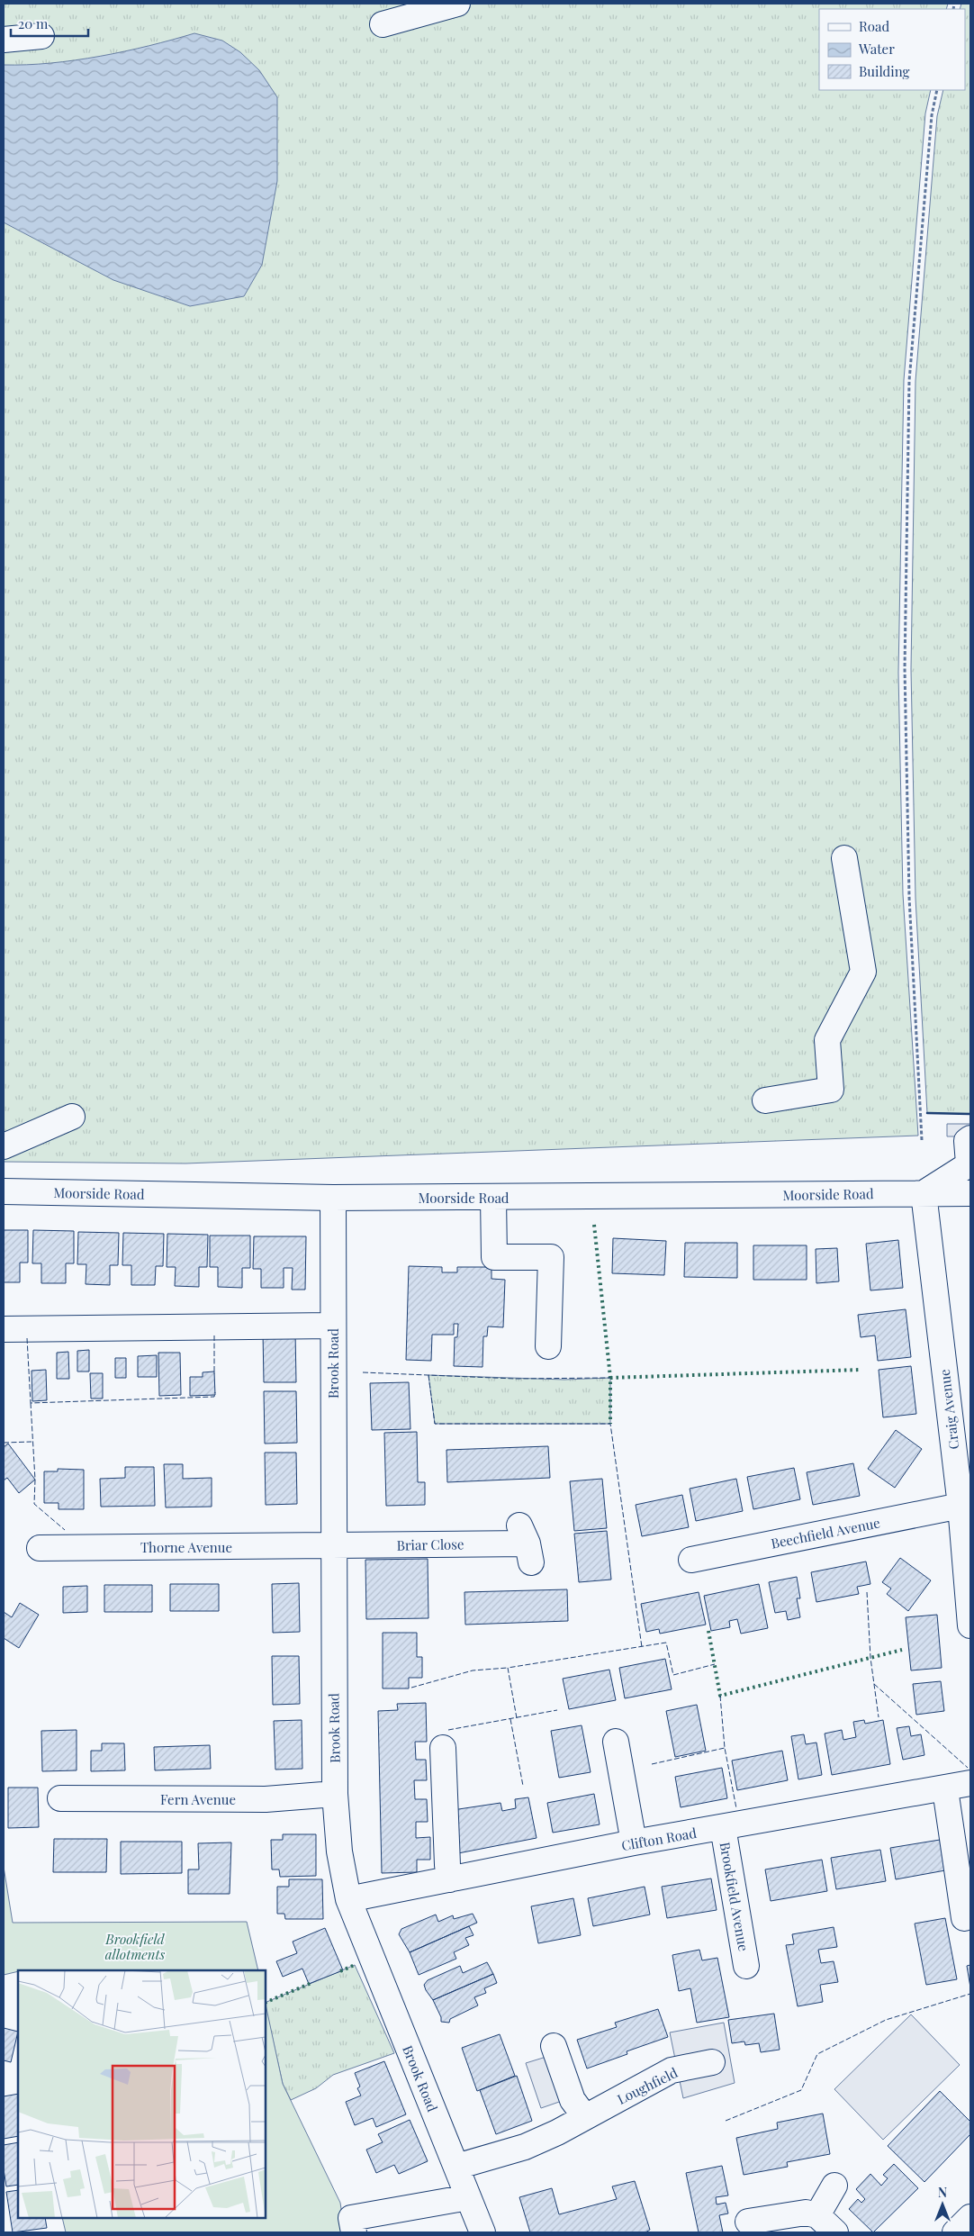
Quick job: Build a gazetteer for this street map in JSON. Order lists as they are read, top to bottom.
{
  "streets": {
    "street": [
      "Moorside Road",
      "Brook Road",
      "Craig Avenue",
      "Beechfield Avenue",
      "Briar Close",
      "Thorne Avenue",
      "Fern Avenue",
      "Clifton Road",
      "Brookfield Avenue",
      "Loughfield"
    ]
  },
  "crossings": [
    ["Moorside Road", "Brook Road"],
    ["Moorside Road", "Craig Avenue"],
    ["Brook Road", "Briar Close"],
    ["Brook Road", "Thorne Avenue"],
    ["Brook Road", "Fern Avenue"],
    ["Brook Road", "Clifton Road"],
    ["Brook Road", "Loughfield"],
    ["Craig Avenue", "Beechfield Avenue"],
    ["Briar Close", "Thorne Avenue"],
    ["Clifton Road", "Brookfield Avenue"]
  ],
  "parks": ["Brookfield allotments"],
  "legend": ["Road", "Water", "Building"],
  "scale_bar": "20 m",
  "north": "top"
}
